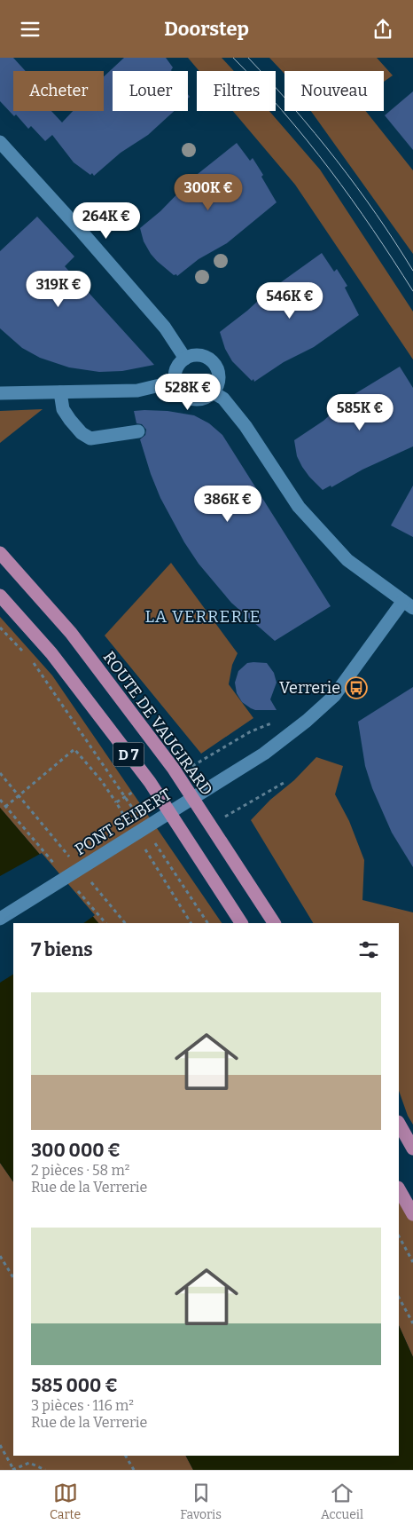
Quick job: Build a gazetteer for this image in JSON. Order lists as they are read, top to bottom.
{
  "streets": {
    "main road": ["ROUTE DE VAUGIRARD", "D 7"],
    "street": ["PONT SEIBERT"]
  },
  "districts": ["LA VERRERIE"],
  "places": {
    "bus stop": ["Verrerie"]
  },
  "page": {
    "header": "Doorstep",
    "chip": [
      "Acheter",
      "Louer",
      "Filtres",
      "Nouveau"
    ],
    "price": [
      "300K €",
      "264K €",
      "319K €",
      "546K €",
      "528K €",
      "585K €",
      "386K €"
    ],
    "heading": "7 biens",
    "list": [
      {
        "name": "300 000 €",
        "note": "2 pièces · 58 m² · Rue de la Verrerie"
      },
      {
        "name": "585 000 €",
        "note": "3 pièces · 116 m² · Rue de la Verrerie"
      }
    ],
    "tabs": ["Carte", "Favoris", "Accueil"]
  }
}
